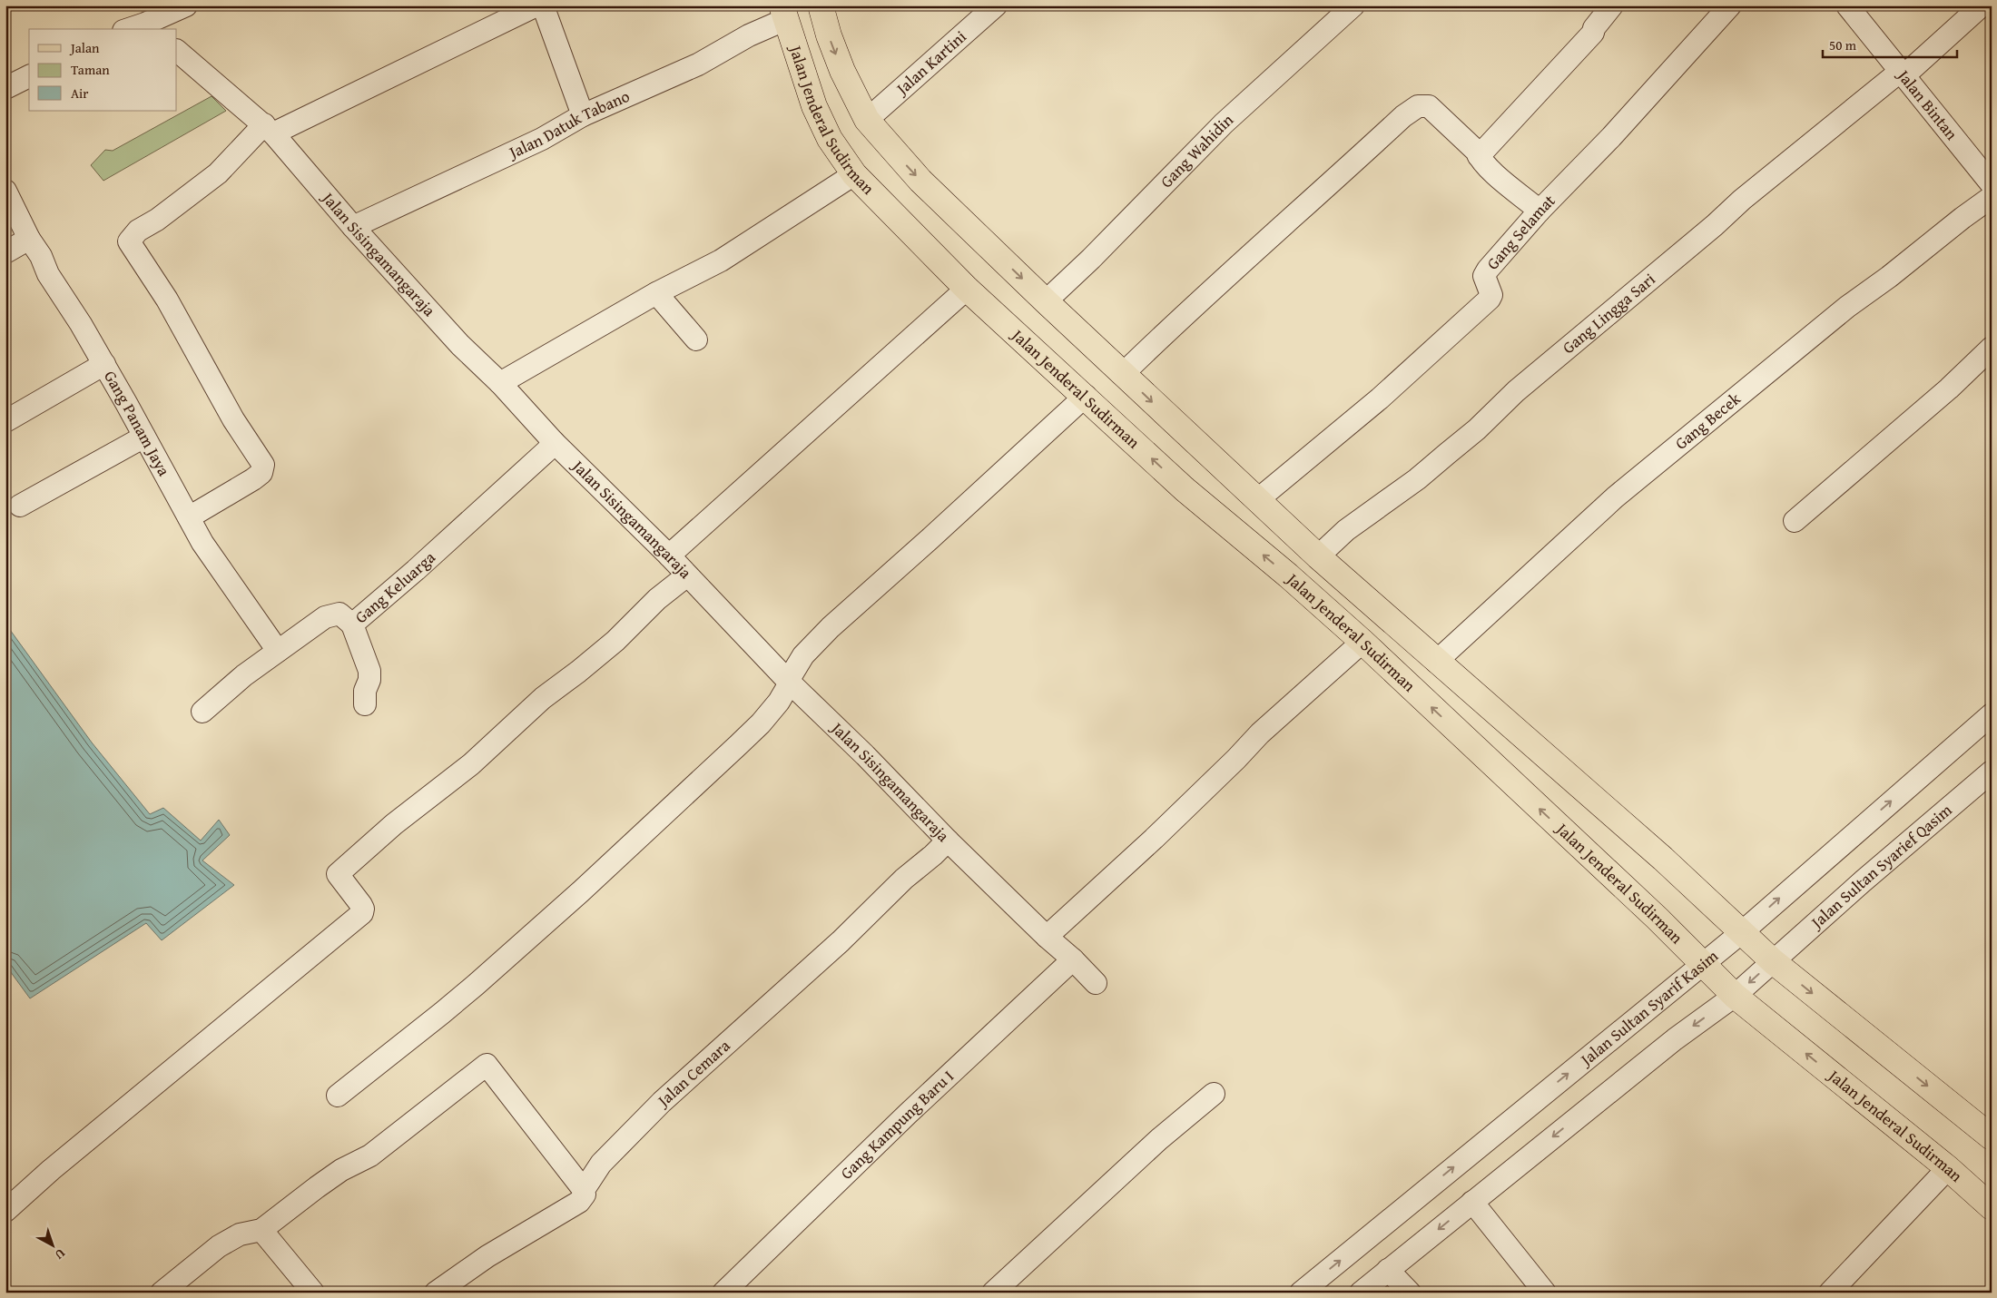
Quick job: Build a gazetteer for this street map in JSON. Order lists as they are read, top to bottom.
{
  "streets": {
    "main road": ["Jalan Jenderal Sudirman"],
    "street": [
      "Jalan Kartini",
      "Jalan Bintan",
      "Jalan Datuk Tabano",
      "Gang Wahidin",
      "Gang Selamat",
      "Jalan Sisingamangaraja",
      "Gang Lingga Sari",
      "Gang Becek",
      "Gang Panam Jaya",
      "Gang Keluarga",
      "Jalan Sultan Syarief Qasim",
      "Jalan Sultan Syarif Kasim",
      "Jalan Cemara",
      "Gang Kampung Baru I"
    ]
  },
  "crossings": [
    ["Jalan Kartini", "Jalan Jenderal Sudirman"],
    ["Jalan Bintan", "Gang Lingga Sari"],
    ["Jalan Jenderal Sudirman", "Jalan Datuk Tabano"],
    ["Jalan Jenderal Sudirman", "Gang Wahidin"],
    ["Jalan Jenderal Sudirman", "Gang Selamat"],
    ["Jalan Jenderal Sudirman", "Gang Lingga Sari"],
    ["Jalan Jenderal Sudirman", "Gang Becek"],
    ["Jalan Jenderal Sudirman", "Jalan Sultan Syarief Qasim"],
    ["Jalan Jenderal Sudirman", "Jalan Sultan Syarif Kasim"],
    ["Jalan Datuk Tabano", "Jalan Sisingamangaraja"],
    ["Jalan Sisingamangaraja", "Gang Keluarga"],
    ["Jalan Sisingamangaraja", "Jalan Cemara"],
    ["Jalan Sisingamangaraja", "Gang Kampung Baru I"],
    ["Gang Panam Jaya", "Gang Keluarga"]
  ],
  "legend": ["Jalan", "Taman", "Air"],
  "scale_bar": "50 m",
  "north": "bottom right"
}
